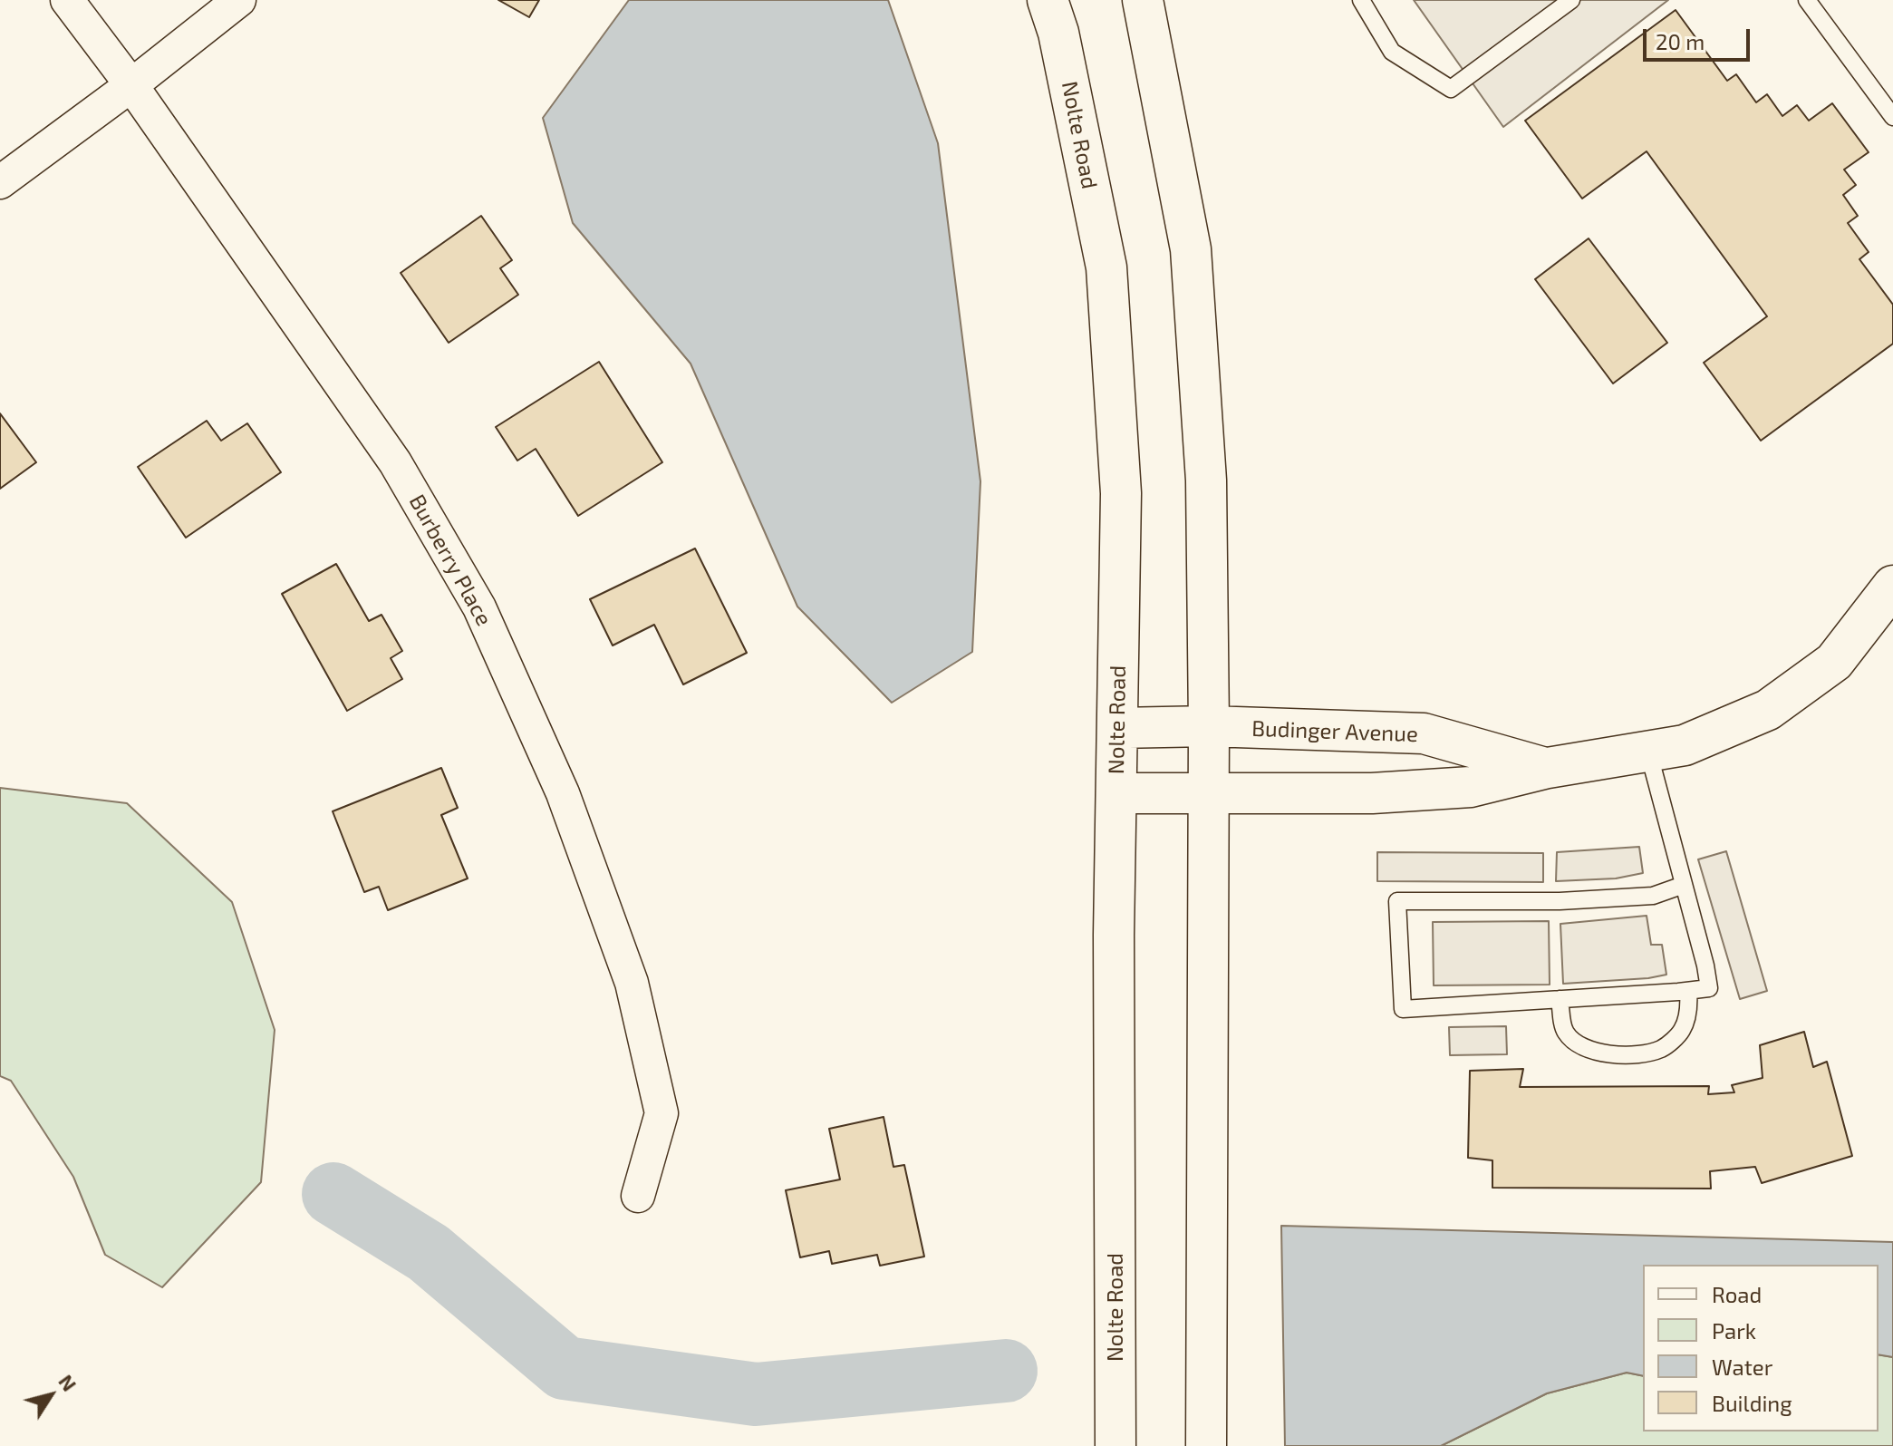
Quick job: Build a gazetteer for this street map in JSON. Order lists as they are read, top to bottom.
{
  "streets": {
    "street": ["Nolte Road", "Burberry Place", "Budinger Avenue"]
  },
  "crossings": [
    ["Nolte Road", "Budinger Avenue"]
  ],
  "legend": [
    "Road",
    "Park",
    "Water",
    "Building"
  ],
  "scale_bar": "20 m",
  "north": "top right"
}
